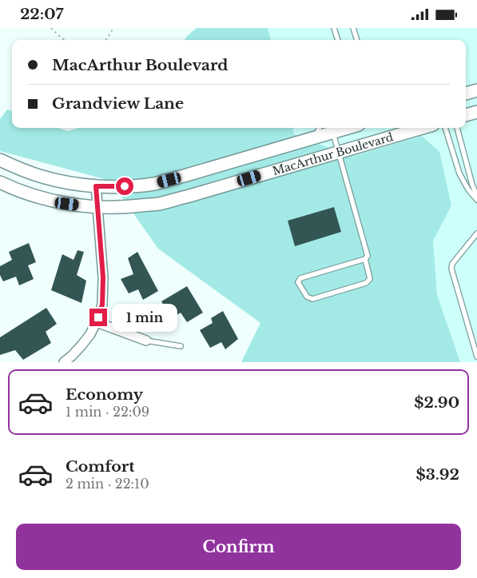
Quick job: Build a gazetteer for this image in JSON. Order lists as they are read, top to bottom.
{
  "streets": {
    "main road": ["MacArthur Boulevard"]
  },
  "page": {
    "status": "22:07",
    "banner": ["MacArthur Boulevard", "Grandview Lane"],
    "bubble": "1 min",
    "list": [
      {
        "name": "Economy",
        "note": "1 min · 22:09",
        "value": "$2.90"
      },
      {
        "name": "Comfort",
        "note": "2 min · 22:10",
        "value": "$3.92"
      }
    ],
    "buttons": "Confirm"
  }
}
